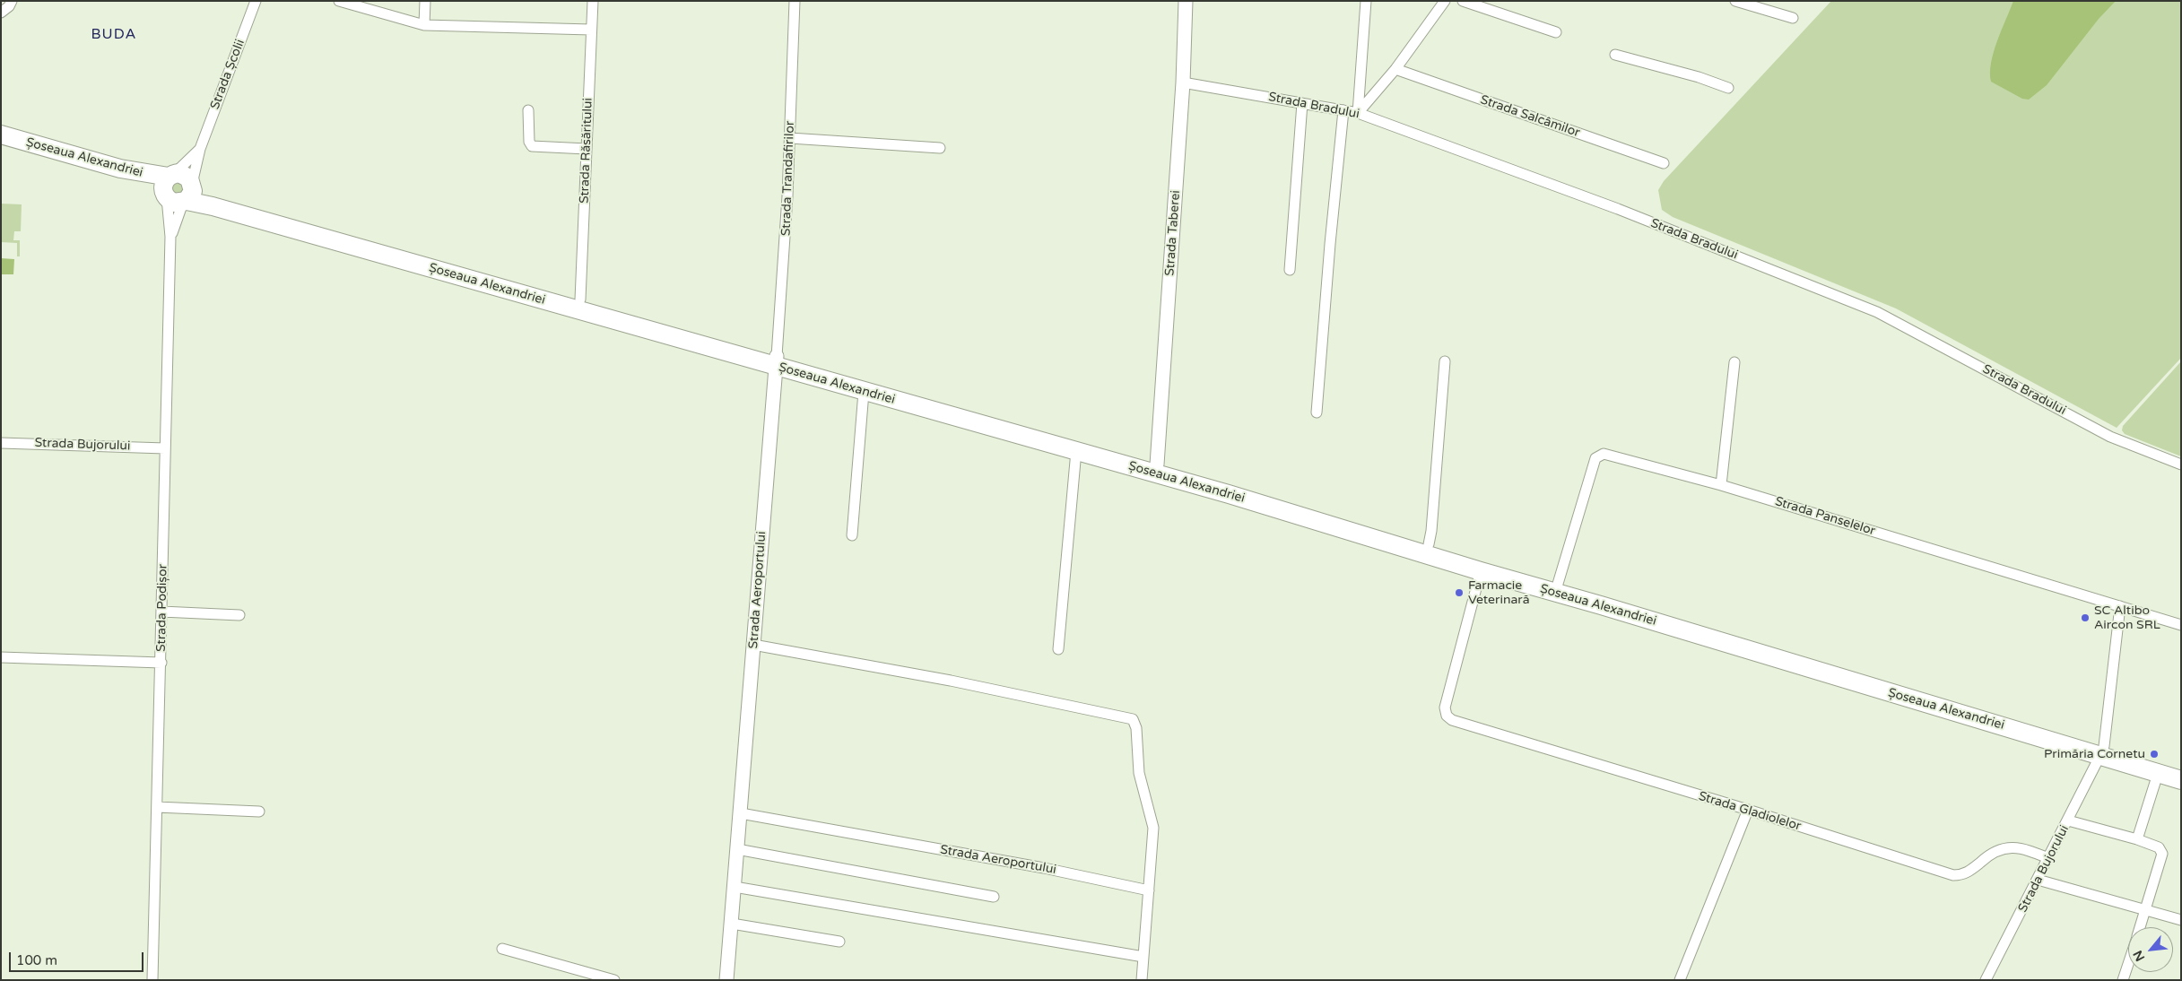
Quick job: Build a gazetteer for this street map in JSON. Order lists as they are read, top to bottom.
{
  "streets": {
    "highway": ["Șoseaua Alexandriei"],
    "street": [
      "Strada Școlii",
      "Strada Bradului",
      "Strada Salcâmilor",
      "Strada Răsăritului",
      "Strada Trandafirilor",
      "Strada Taberei",
      "Strada Bujorului",
      "Strada Panselelor",
      "Strada Aeroportului",
      "Strada Podișor",
      "Strada Gladiolelor"
    ]
  },
  "crossings": [
    ["Strada Școlii", "Șoseaua Alexandriei"],
    ["Strada Școlii", "Strada Podișor"],
    ["Strada Bradului", "Strada Taberei"],
    ["Strada Răsăritului", "Șoseaua Alexandriei"],
    ["Șoseaua Alexandriei", "Strada Trandafirilor"],
    ["Șoseaua Alexandriei", "Strada Taberei"],
    ["Șoseaua Alexandriei", "Strada Bujorului"],
    ["Șoseaua Alexandriei", "Strada Panselelor"],
    ["Șoseaua Alexandriei", "Strada Aeroportului"],
    ["Șoseaua Alexandriei", "Strada Podișor"],
    ["Șoseaua Alexandriei", "Strada Gladiolelor"],
    ["Strada Trandafirilor", "Strada Aeroportului"],
    ["Strada Bujorului", "Strada Panselelor"],
    ["Strada Bujorului", "Strada Podișor"],
    ["Strada Bujorului", "Strada Gladiolelor"]
  ],
  "districts": ["BUDA"],
  "places": ["Farmacie Veterinară", "SC Altibo Aircon SRL", "Primăria Cornetu"],
  "scale_bar": "100 m",
  "north": "bottom left"
}
